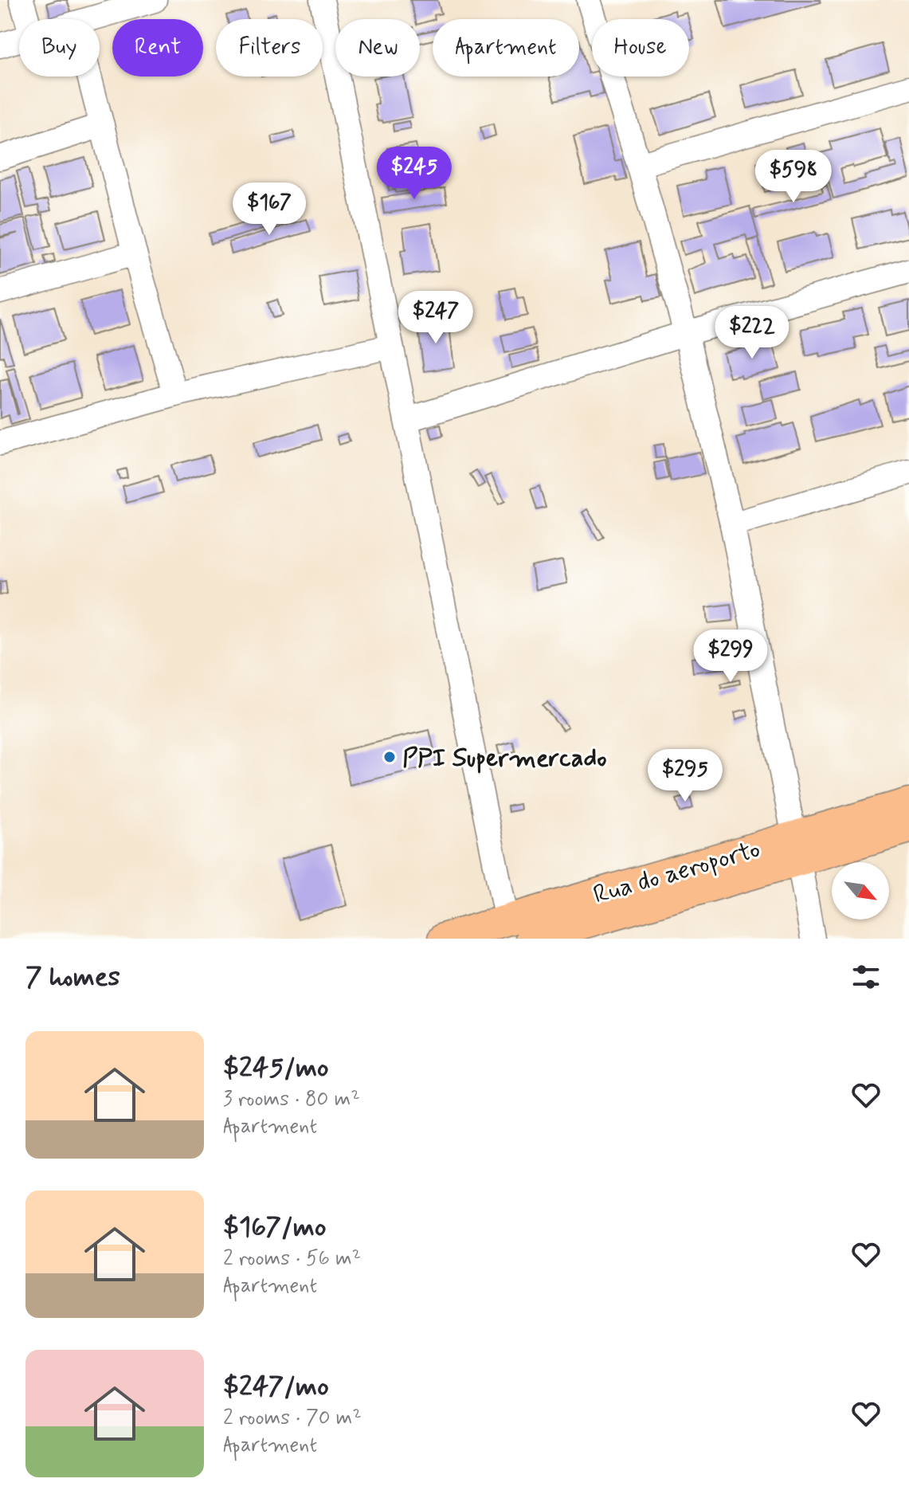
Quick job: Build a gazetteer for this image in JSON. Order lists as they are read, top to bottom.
{
  "streets": {
    "main road": ["Rua do aeroporto"]
  },
  "places": ["PPI Supermercado"],
  "north": "bottom right",
  "page": {
    "chip": [
      "Buy",
      "Rent",
      "Filters",
      "New",
      "Apartment",
      "House"
    ],
    "price": [
      "$245",
      "$598",
      "$167",
      "$247",
      "$222",
      "$299",
      "$295"
    ],
    "heading": "7 homes",
    "list": [
      {
        "name": "$245/mo",
        "note": "3 rooms · 80 m² · Apartment"
      },
      {
        "name": "$167/mo",
        "note": "2 rooms · 56 m² · Apartment"
      },
      {
        "name": "$247/mo",
        "note": "2 rooms · 70 m² · Apartment"
      }
    ]
  }
}
